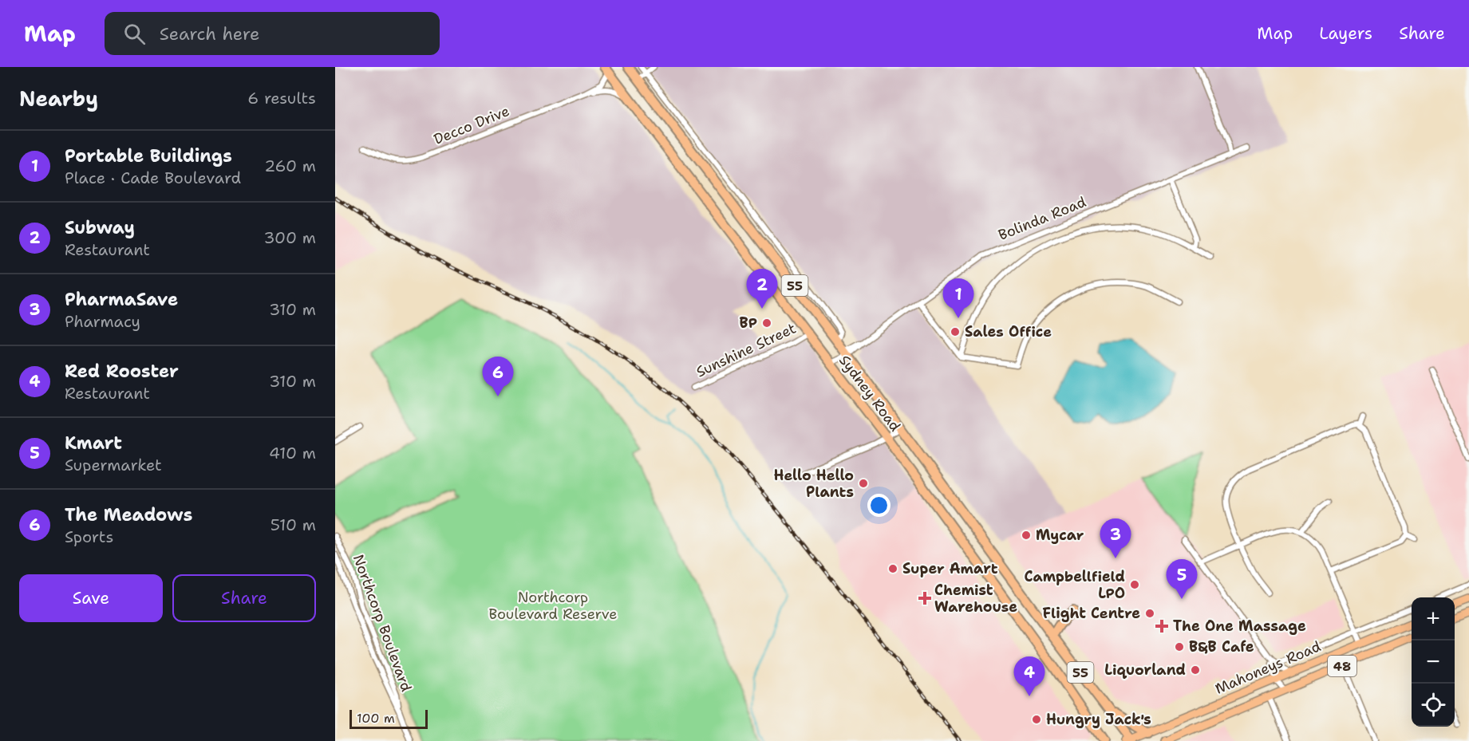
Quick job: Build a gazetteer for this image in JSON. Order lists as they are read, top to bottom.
{
  "streets": {
    "highway": ["55", "Sydney Road"],
    "main road": ["48", "Mahoneys Road"],
    "street": [
      "Decco Drive",
      "Bolinda Road",
      "Sunshine Street",
      "Northcorp Boulevard"
    ]
  },
  "crossings": [
    ["Decco Drive", "Sydney Road"],
    ["Bolinda Road", "Sydney Road"],
    ["Sunshine Street", "Sydney Road"],
    ["Sydney Road", "Mahoneys Road"]
  ],
  "parks": ["Northcorp Boulevard Reserve"],
  "places": {
    "other": [
      "BP",
      "Sales Office",
      "Hello Hello Plants",
      "Mycar",
      "Super Amart",
      "Campbellfield LPO",
      "Flight Centre",
      "B&B Cafe",
      "Liquorland",
      "Hungry Jack's"
    ],
    "health": ["Chemist Warehouse", "The One Massage"]
  },
  "scale_bar": "100 m",
  "page": {
    "header": "Map",
    "search": "Search here",
    "nav": ["Map", "Layers", "Share"],
    "heading": ["Nearby", "6 results"],
    "list": [
      {
        "mark": "1",
        "name": "Portable Buildings",
        "note": "Place · Cade Boulevard",
        "value": "260 m"
      },
      {
        "mark": "2",
        "name": "Subway",
        "note": "Restaurant",
        "value": "300 m"
      },
      {
        "mark": "3",
        "name": "PharmaSave",
        "note": "Pharmacy",
        "value": "310 m"
      },
      {
        "mark": "4",
        "name": "Red Rooster",
        "note": "Restaurant",
        "value": "310 m"
      },
      {
        "mark": "5",
        "name": "Kmart",
        "note": "Supermarket",
        "value": "410 m"
      },
      {
        "mark": "6",
        "name": "The Meadows",
        "note": "Sports",
        "value": "510 m"
      }
    ],
    "pins": [
      "2",
      "1",
      "6",
      "3",
      "5",
      "4"
    ],
    "buttons": ["Save", "Share"],
    "map_buttons": ["+", "−"],
    "scale": "100 m"
  }
}
